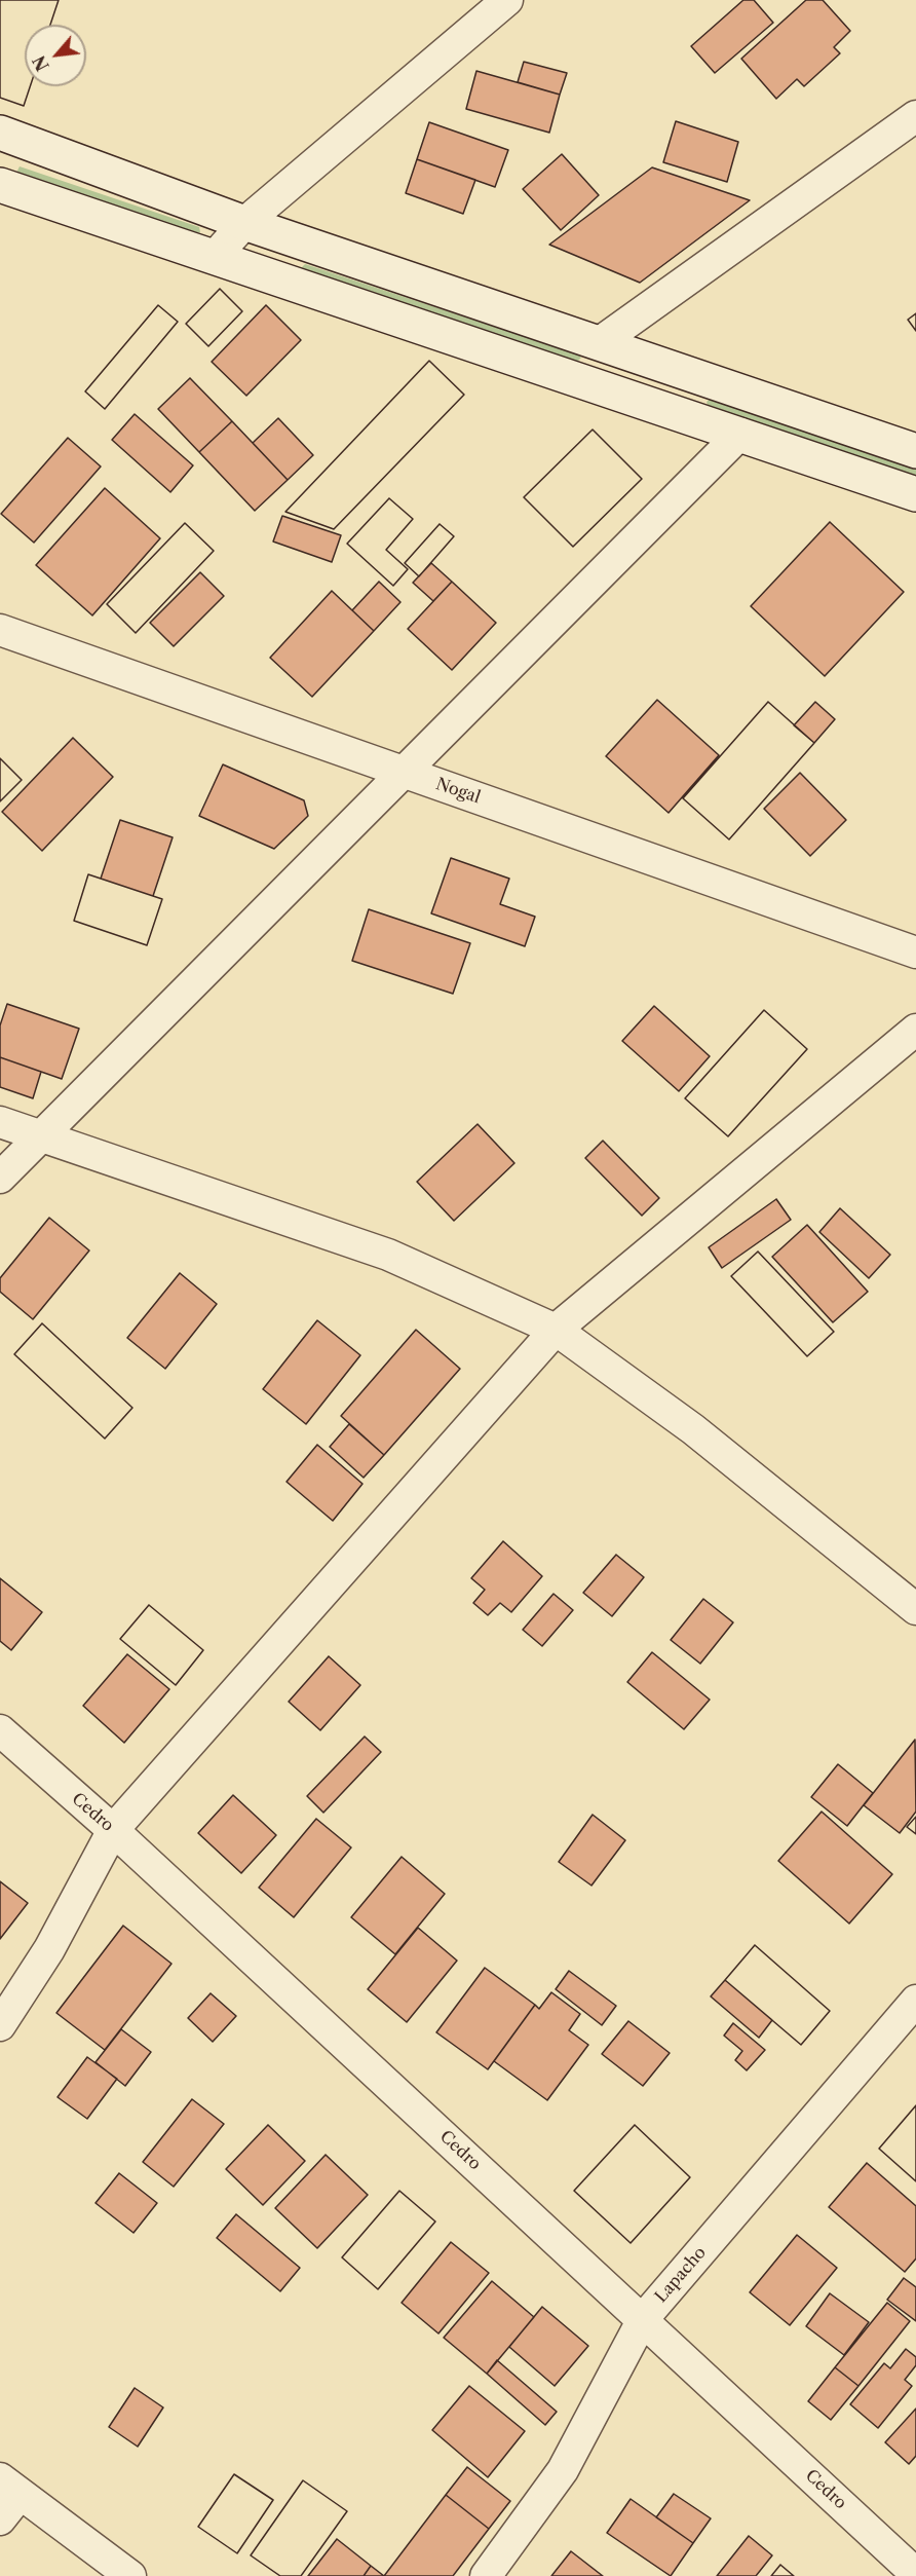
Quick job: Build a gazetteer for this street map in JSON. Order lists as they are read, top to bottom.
{
  "streets": {
    "street": ["Nogal", "Cedro", "Lapacho"]
  },
  "crossings": [
    ["Cedro", "Lapacho"]
  ],
  "north": "bottom left"
}
